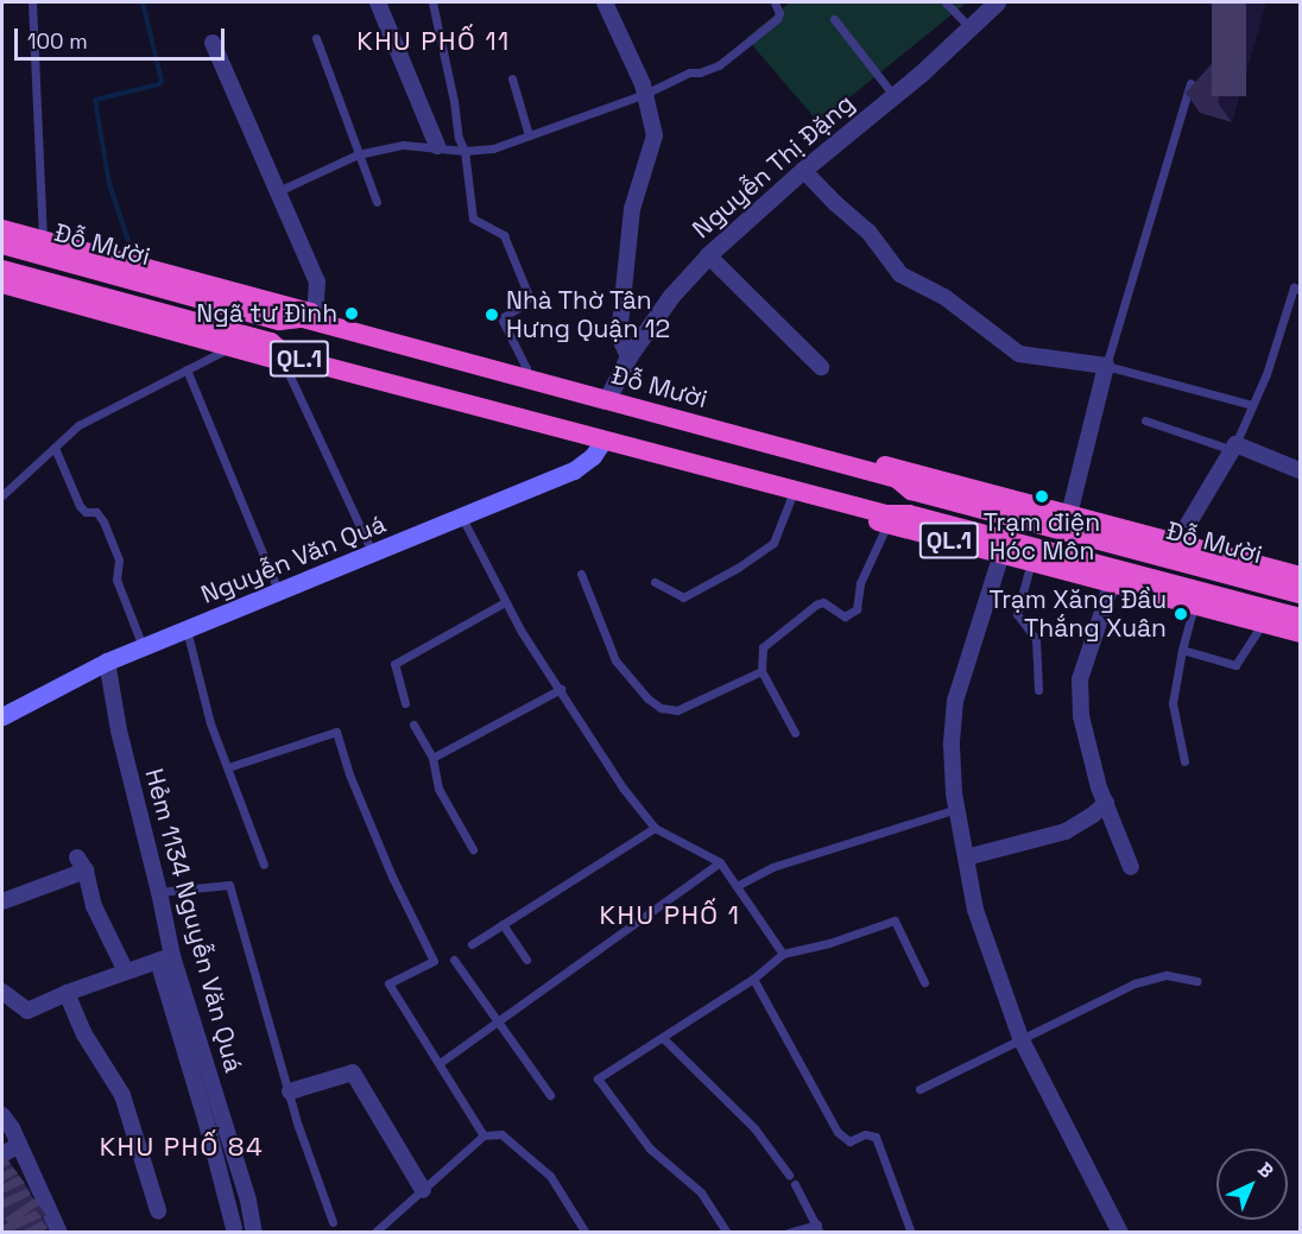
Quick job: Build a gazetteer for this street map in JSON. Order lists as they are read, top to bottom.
{
  "streets": {
    "highway": ["Đỗ Mười", "QL.1"],
    "main road": ["Nguyễn Văn Quá"],
    "street": ["Nguyễn Thị Đặng", "Hẻm 1134 Nguyễn Văn Quá"]
  },
  "crossings": [
    ["Nguyễn Thị Đặng", "Đỗ Mười"],
    ["Đỗ Mười", "Nguyễn Văn Quá"],
    ["Nguyễn Văn Quá", "Hẻm 1134 Nguyễn Văn Quá"]
  ],
  "districts": ["KHU PHỐ 11", "KHU PHỐ 1", "KHU PHỐ 84"],
  "places": [
    "Ngã tư Đình",
    "Nhà Thờ Tân Hưng Quận 12",
    "Trạm điện Hóc Môn",
    "Trạm Xăng Đầu Thắng Xuân"
  ],
  "scale_bar": "100 m",
  "north": "top right"
}
